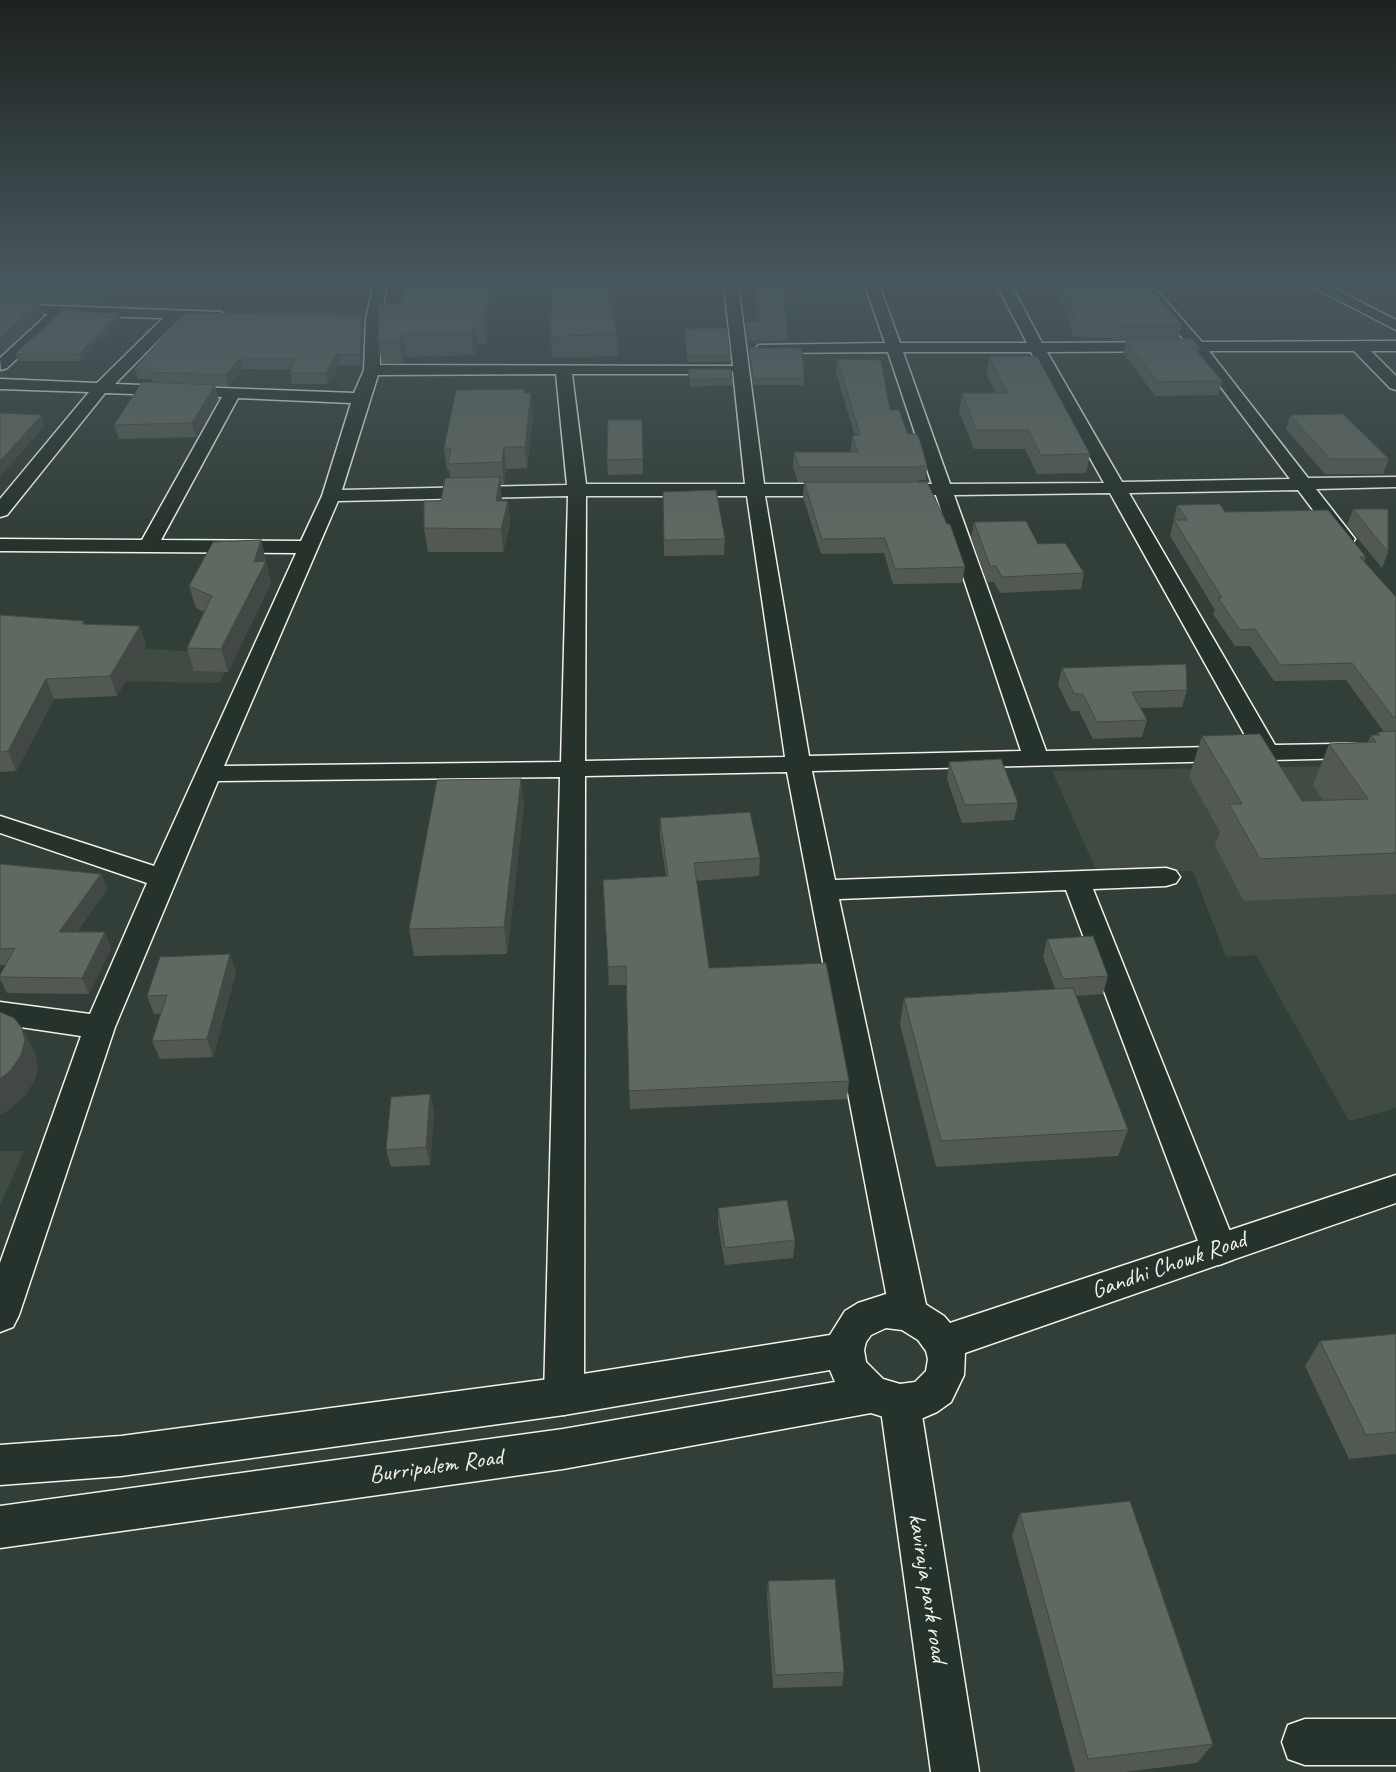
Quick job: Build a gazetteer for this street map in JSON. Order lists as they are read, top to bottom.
{
  "streets": {
    "street": ["Gandhi Chowk Road", "Burripalem Road", "kaviraja park road"]
  },
  "crossings": [
    ["Gandhi Chowk Road", "Burripalem Road"],
    ["Gandhi Chowk Road", "kaviraja park road"],
    ["Burripalem Road", "kaviraja park road"]
  ]
}
